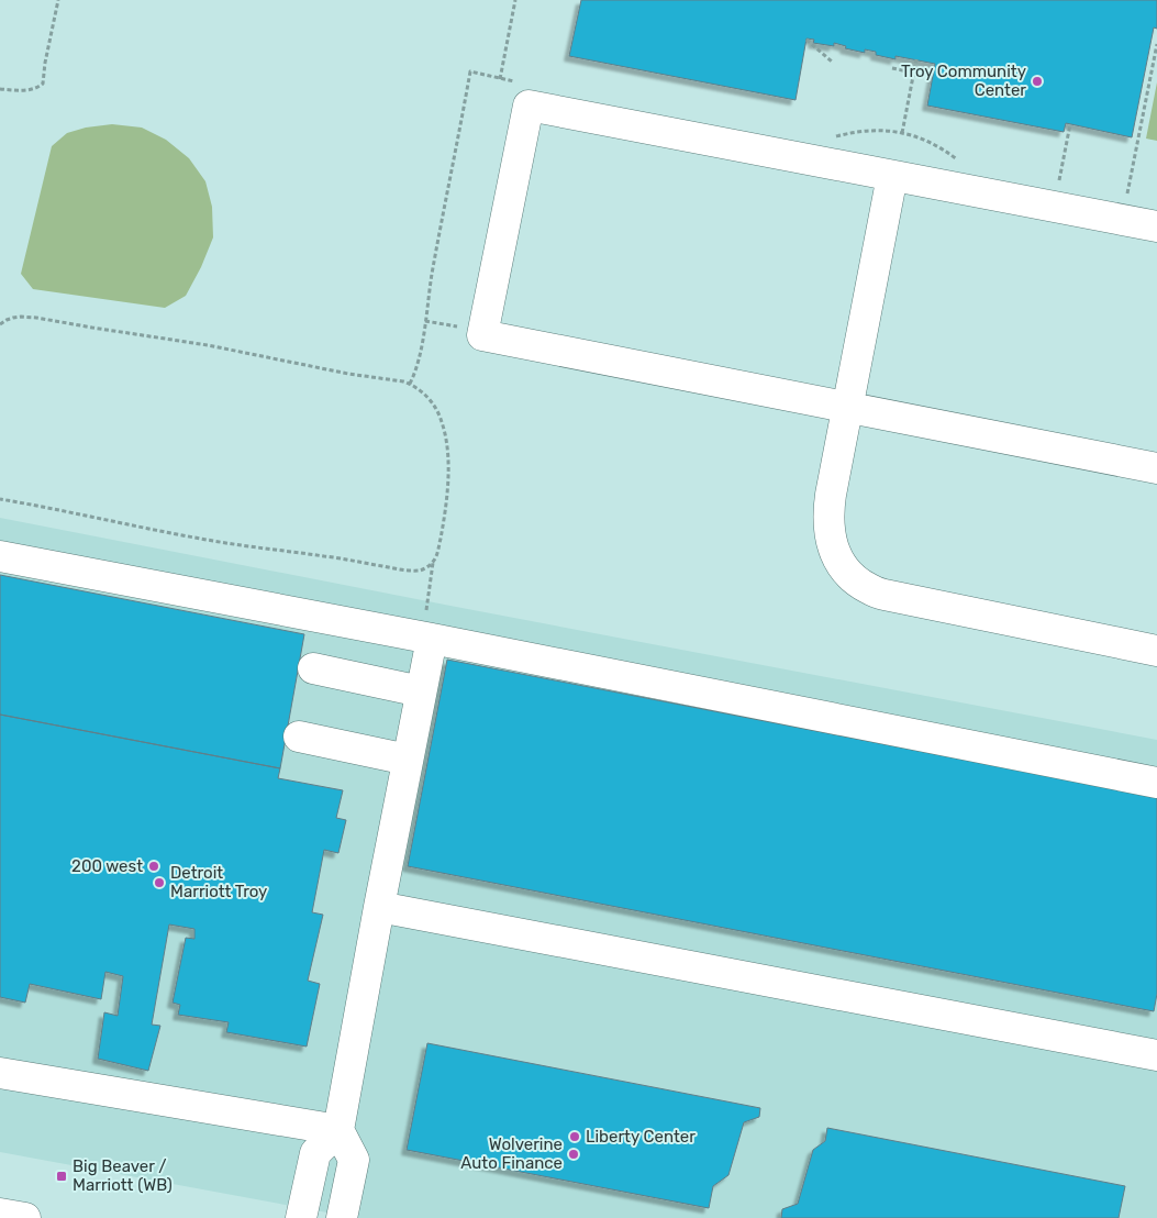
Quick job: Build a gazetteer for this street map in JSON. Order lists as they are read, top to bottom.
{
  "places": {
    "other": [
      "Troy Community Center",
      "200 west",
      "Detroit Marriott Troy",
      "Liberty Center",
      "Wolverine Auto Finance"
    ],
    "transit": ["Big Beaver / Marriott (WB)"]
  }
}
